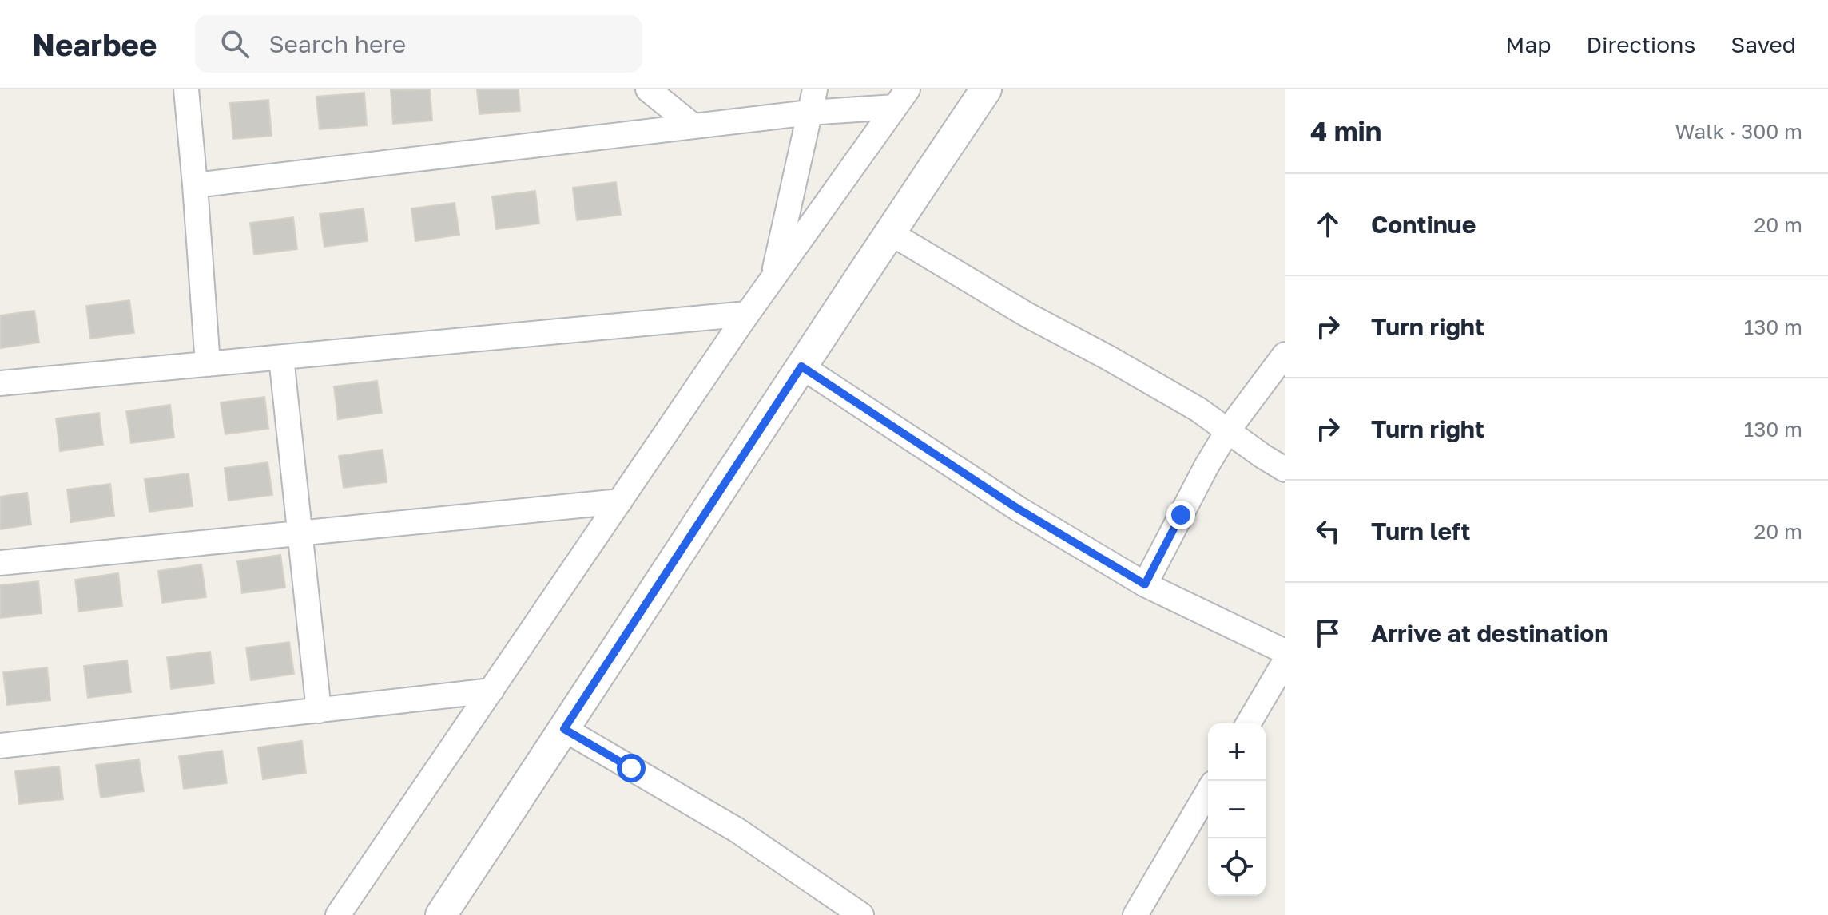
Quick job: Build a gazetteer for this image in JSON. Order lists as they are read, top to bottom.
{
  "page": {
    "header": "Nearbee",
    "search": "Search here",
    "nav": ["Map", "Directions", "Saved"],
    "heading": ["4 min", "Walk · 300 m"],
    "list": [
      ["Continue", "20 m"],
      ["Turn right", "130 m"],
      ["Turn right", "130 m"],
      ["Turn left", "20 m"],
      "Arrive at destination"
    ],
    "map_buttons": ["+", "−"]
  }
}
